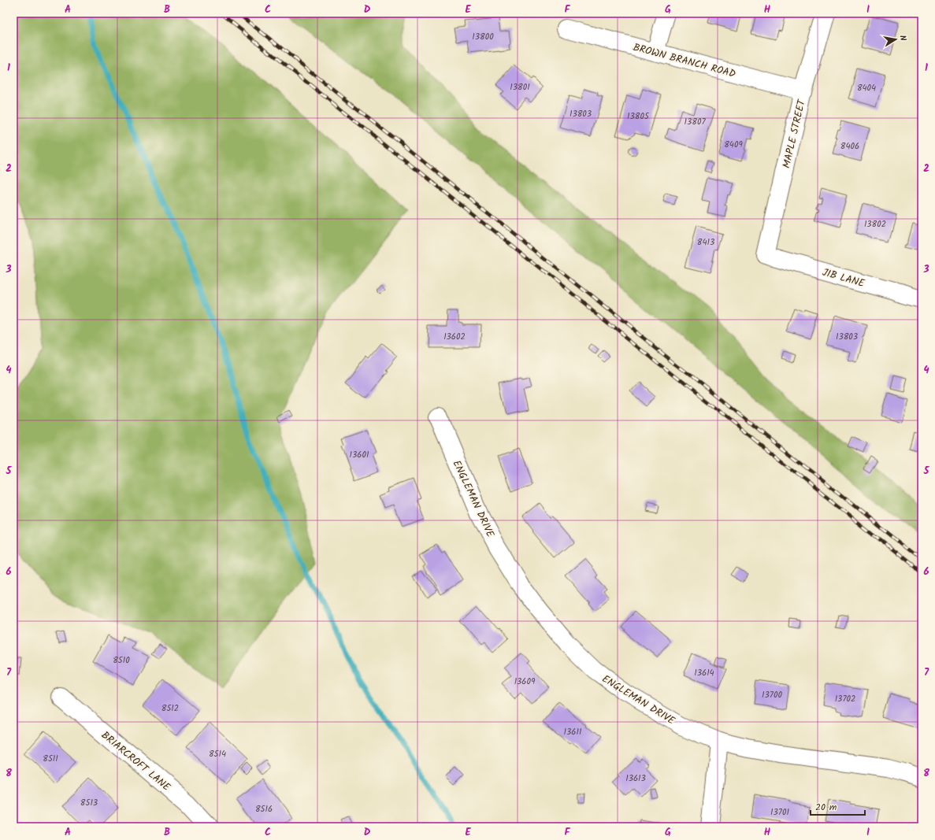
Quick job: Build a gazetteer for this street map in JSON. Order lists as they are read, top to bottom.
{
  "streets": {
    "street": [
      "BROWN BRANCH ROAD",
      "MAPLE STREET",
      "JIB LANE",
      "ENGLEMAN DRIVE",
      "BRIARCROFT LANE"
    ]
  },
  "crossings": [
    ["BROWN BRANCH ROAD", "MAPLE STREET"],
    ["MAPLE STREET", "JIB LANE"]
  ],
  "house_numbers": [
    "13800",
    "13801",
    "8404",
    "13803",
    "13805",
    "13807",
    "8409",
    "8406",
    "13802",
    "8413",
    "13602",
    "13803",
    "13601",
    "8510",
    "13614",
    "13609",
    "13700",
    "13702",
    "8512",
    "13611",
    "8514",
    "8511",
    "13613",
    "8513",
    "8516",
    "13701"
  ],
  "scale_bar": "20 m",
  "north": "right",
  "grid": {
    "columns": [
      "A",
      "B",
      "C",
      "D",
      "E",
      "F",
      "G",
      "H",
      "I"
    ],
    "rows": [
      "1",
      "2",
      "3",
      "4",
      "5",
      "6",
      "7",
      "8"
    ]
  }
}
